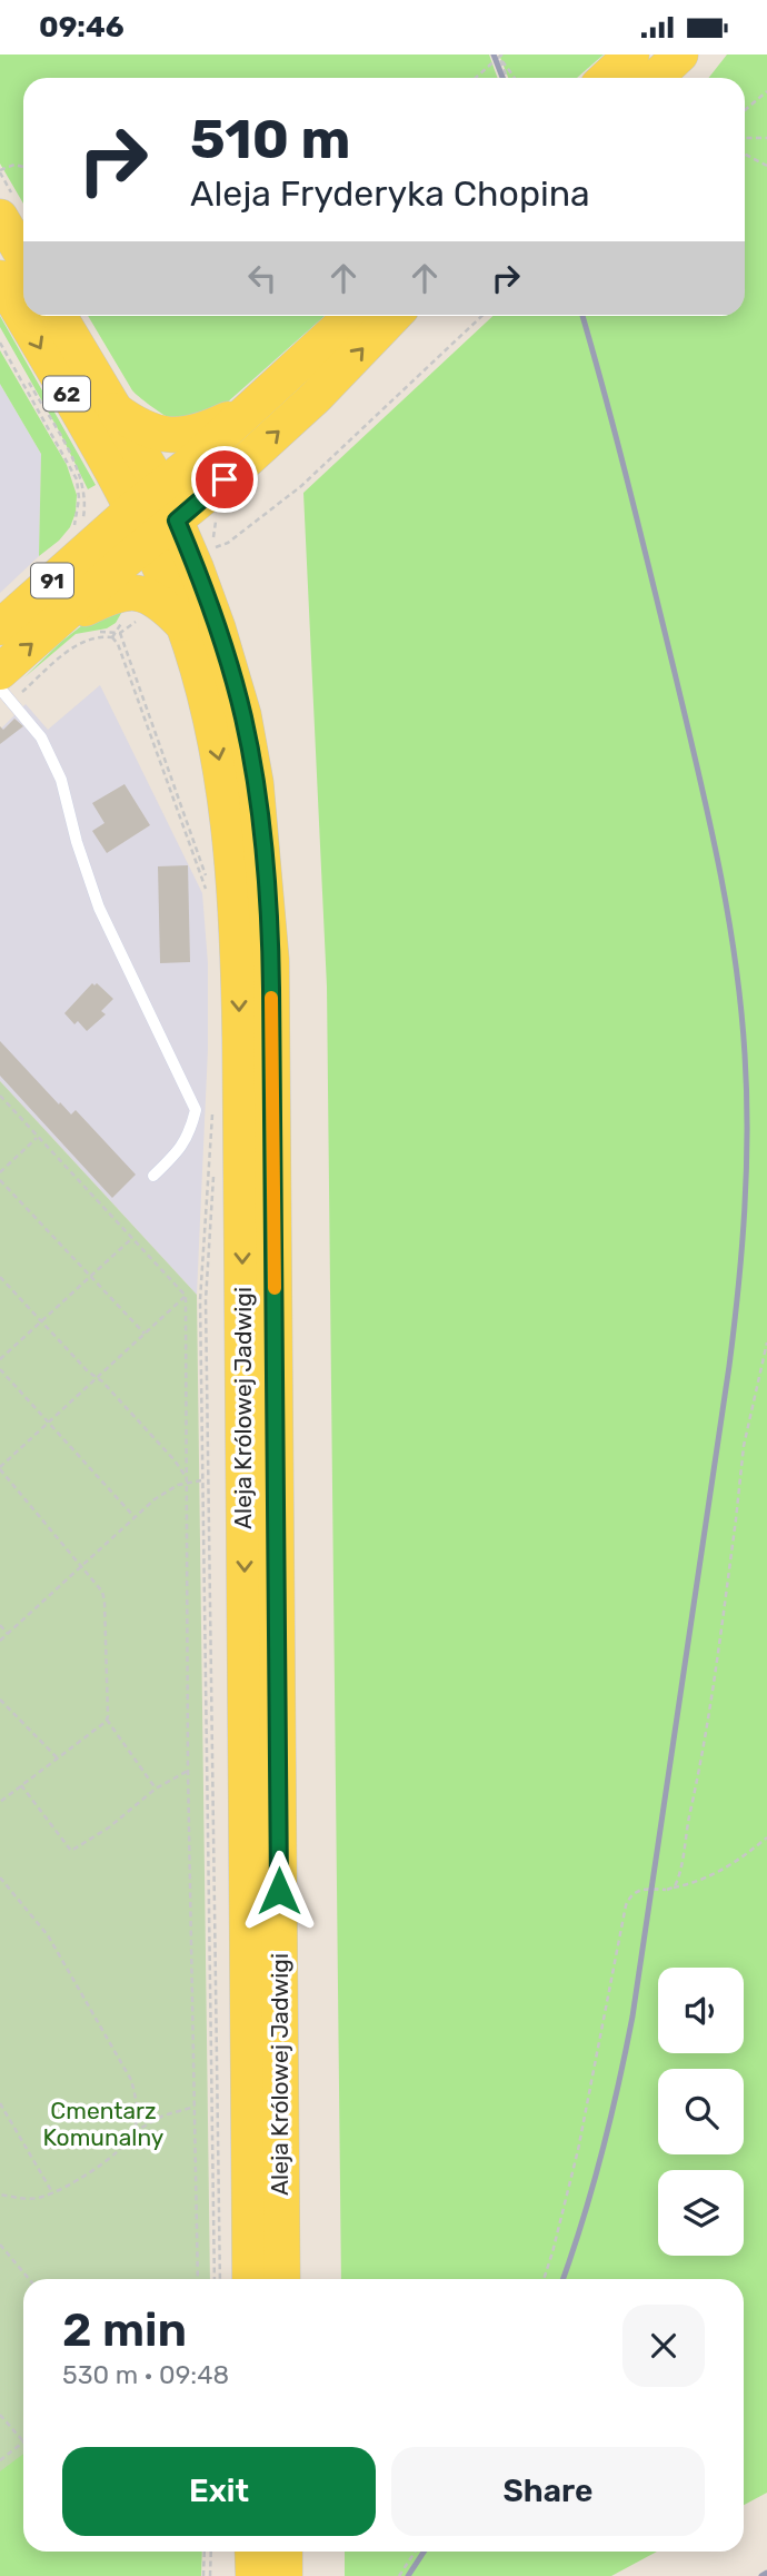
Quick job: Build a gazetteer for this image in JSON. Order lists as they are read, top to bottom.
{
  "streets": {
    "main road": ["62", "91", "Aleja Królowej Jadwigi"]
  },
  "crossings": [
    ["62", "91"],
    ["62", "Aleja Królowej Jadwigi"],
    ["91", "Aleja Królowej Jadwigi"]
  ],
  "parks": ["Cmentarz Komunalny"],
  "page": {
    "status": "09:46",
    "turn": ["510 m", "Aleja Fryderyka Chopina"],
    "heading": ["2 min", "530 m · 09:48"],
    "buttons": ["Exit", "Share"]
  }
}
